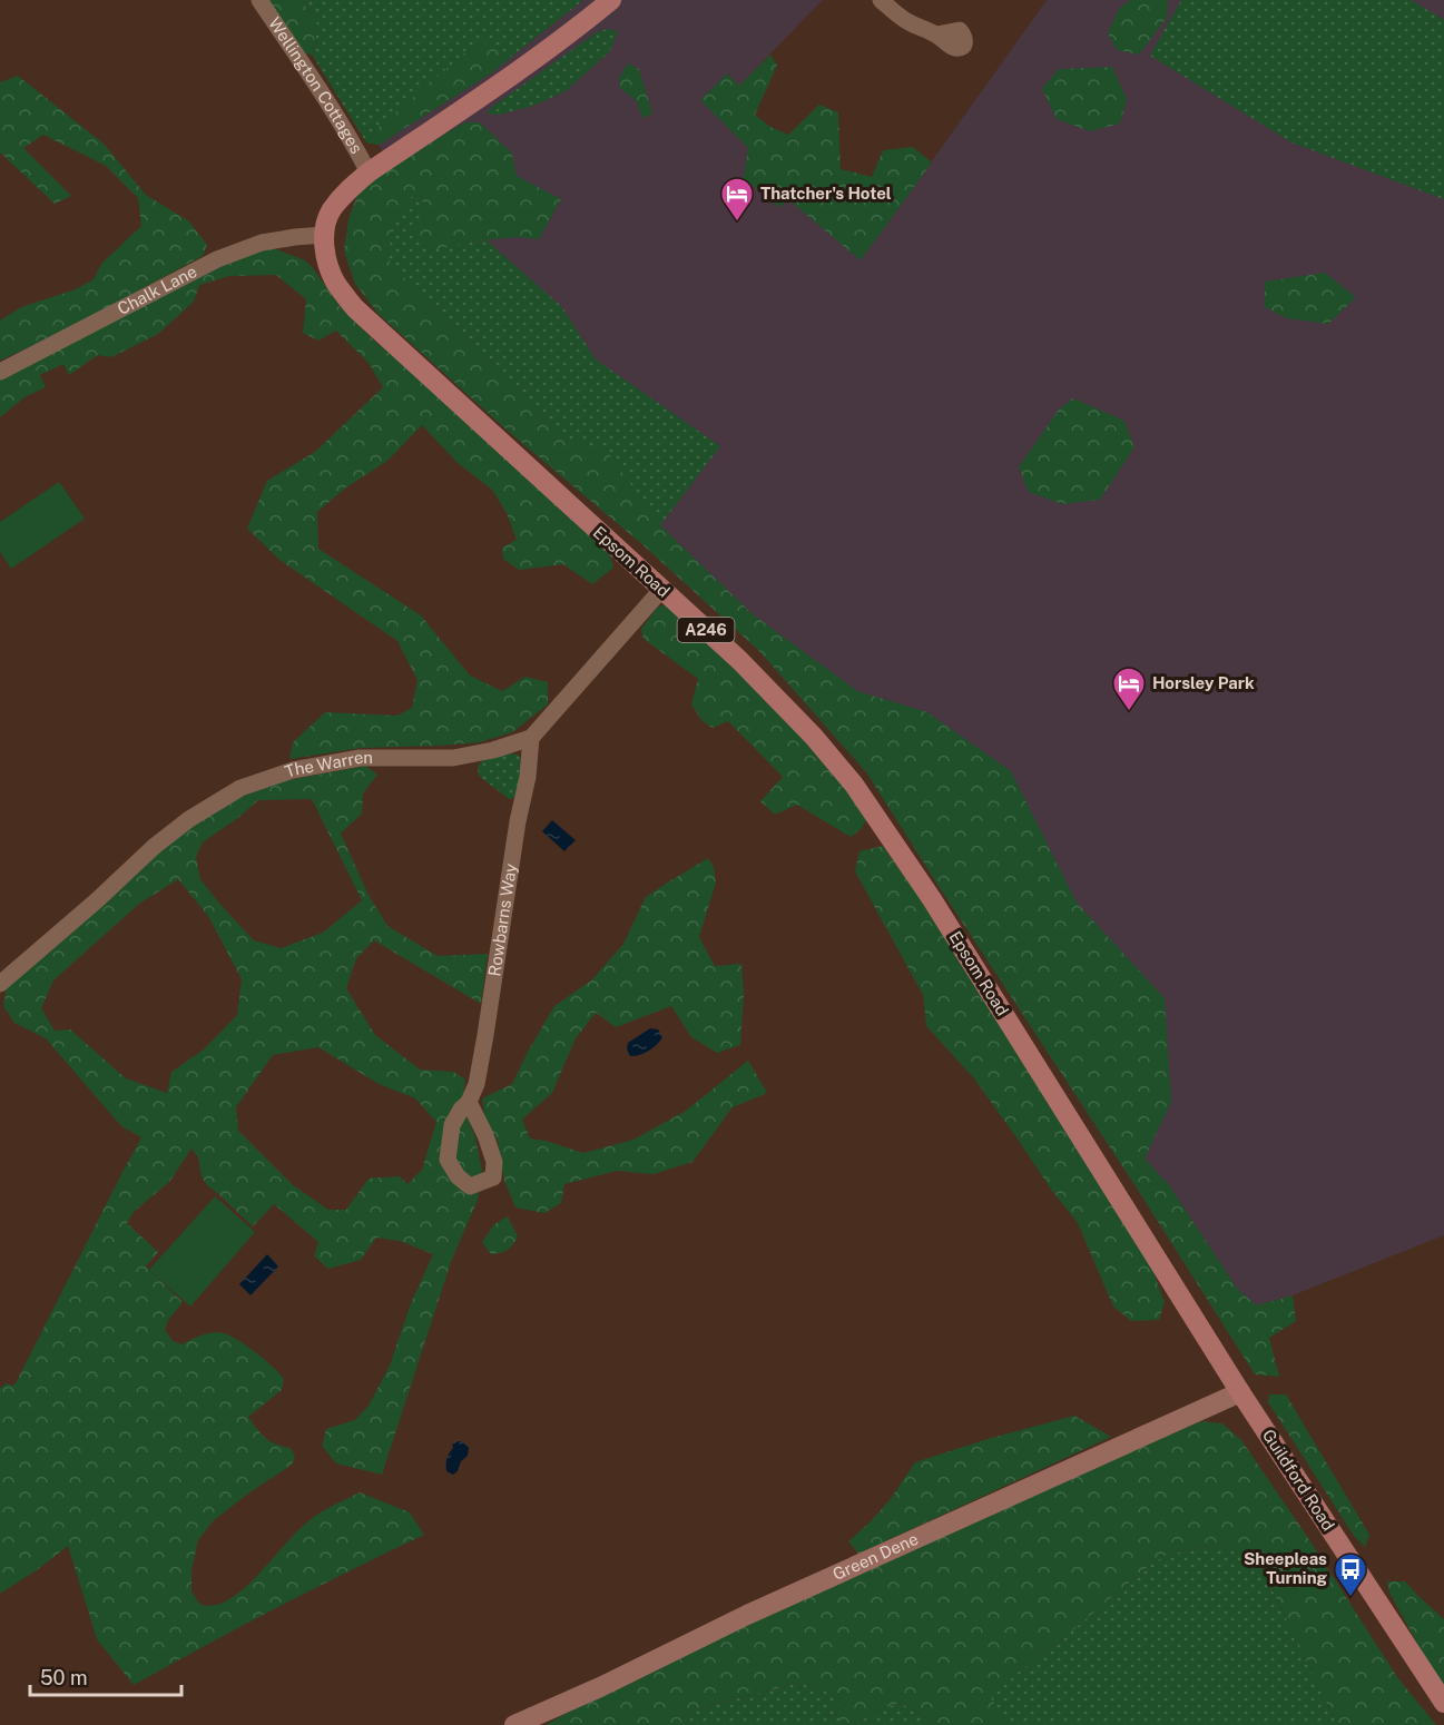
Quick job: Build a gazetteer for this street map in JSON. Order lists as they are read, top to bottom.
{
  "streets": {
    "main road": ["Epsom Road", "A246", "Guildford Road"],
    "street": [
      "Wellington Cottages",
      "Chalk Lane",
      "The Warren",
      "Rowbarns Way",
      "Green Dene"
    ]
  },
  "crossings": [
    ["Chalk Lane", "Epsom Road"],
    ["Epsom Road", "Guildford Road"],
    ["Epsom Road", "Green Dene"],
    ["The Warren", "Rowbarns Way"],
    ["Guildford Road", "Green Dene"]
  ],
  "places": {
    "hotel": ["Thatcher's Hotel", "Horsley Park"],
    "bus stop": ["Sheepleas Turning"]
  },
  "scale_bar": "50 m"
}
